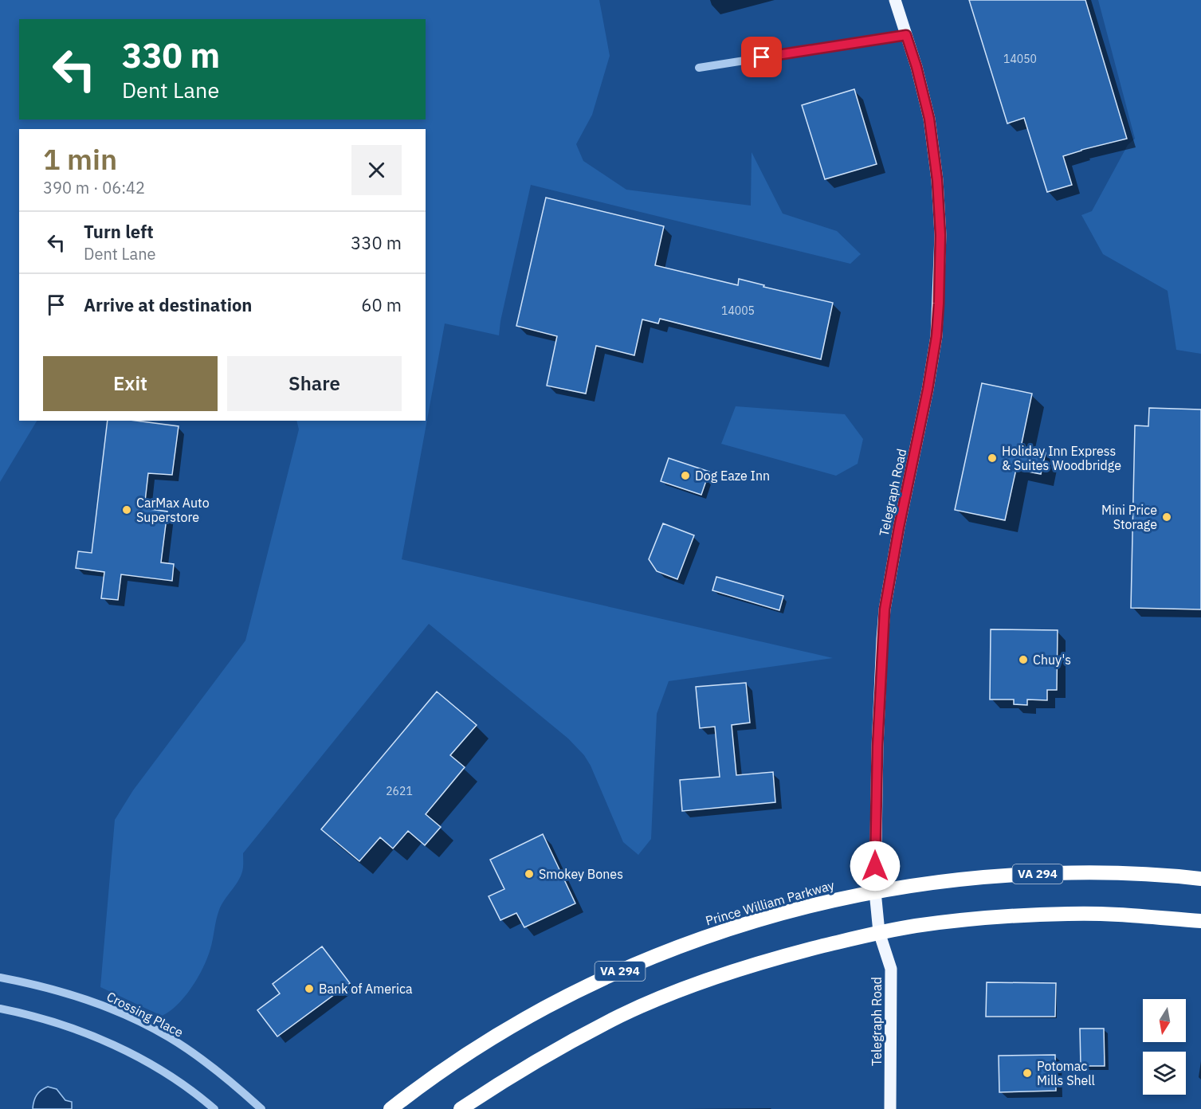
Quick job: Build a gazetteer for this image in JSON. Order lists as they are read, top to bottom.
{
  "streets": {
    "highway": ["VA 294", "Prince William Parkway"],
    "main road": ["Telegraph Road"],
    "street": ["Crossing Place"]
  },
  "crossings": [
    ["Telegraph Road", "Prince William Parkway"]
  ],
  "places": [
    "Holiday Inn Express & Suites Woodbridge",
    "Dog Eaze Inn",
    "CarMax Auto Superstore",
    "Mini Price Storage",
    "Chuy's",
    "Smokey Bones",
    "Bank of America",
    "Potomac Mills Shell"
  ],
  "house_numbers": ["14050", "14005", "2621"],
  "north": "bottom",
  "page": {
    "turn": ["330 m", "Dent Lane"],
    "heading": ["1 min", "390 m · 06:42"],
    "list": [
      {
        "name": "Turn left",
        "note": "Dent Lane",
        "value": "330 m"
      },
      {
        "name": "Arrive at destination",
        "value": "60 m"
      }
    ],
    "buttons": ["Exit", "Share"]
  }
}
